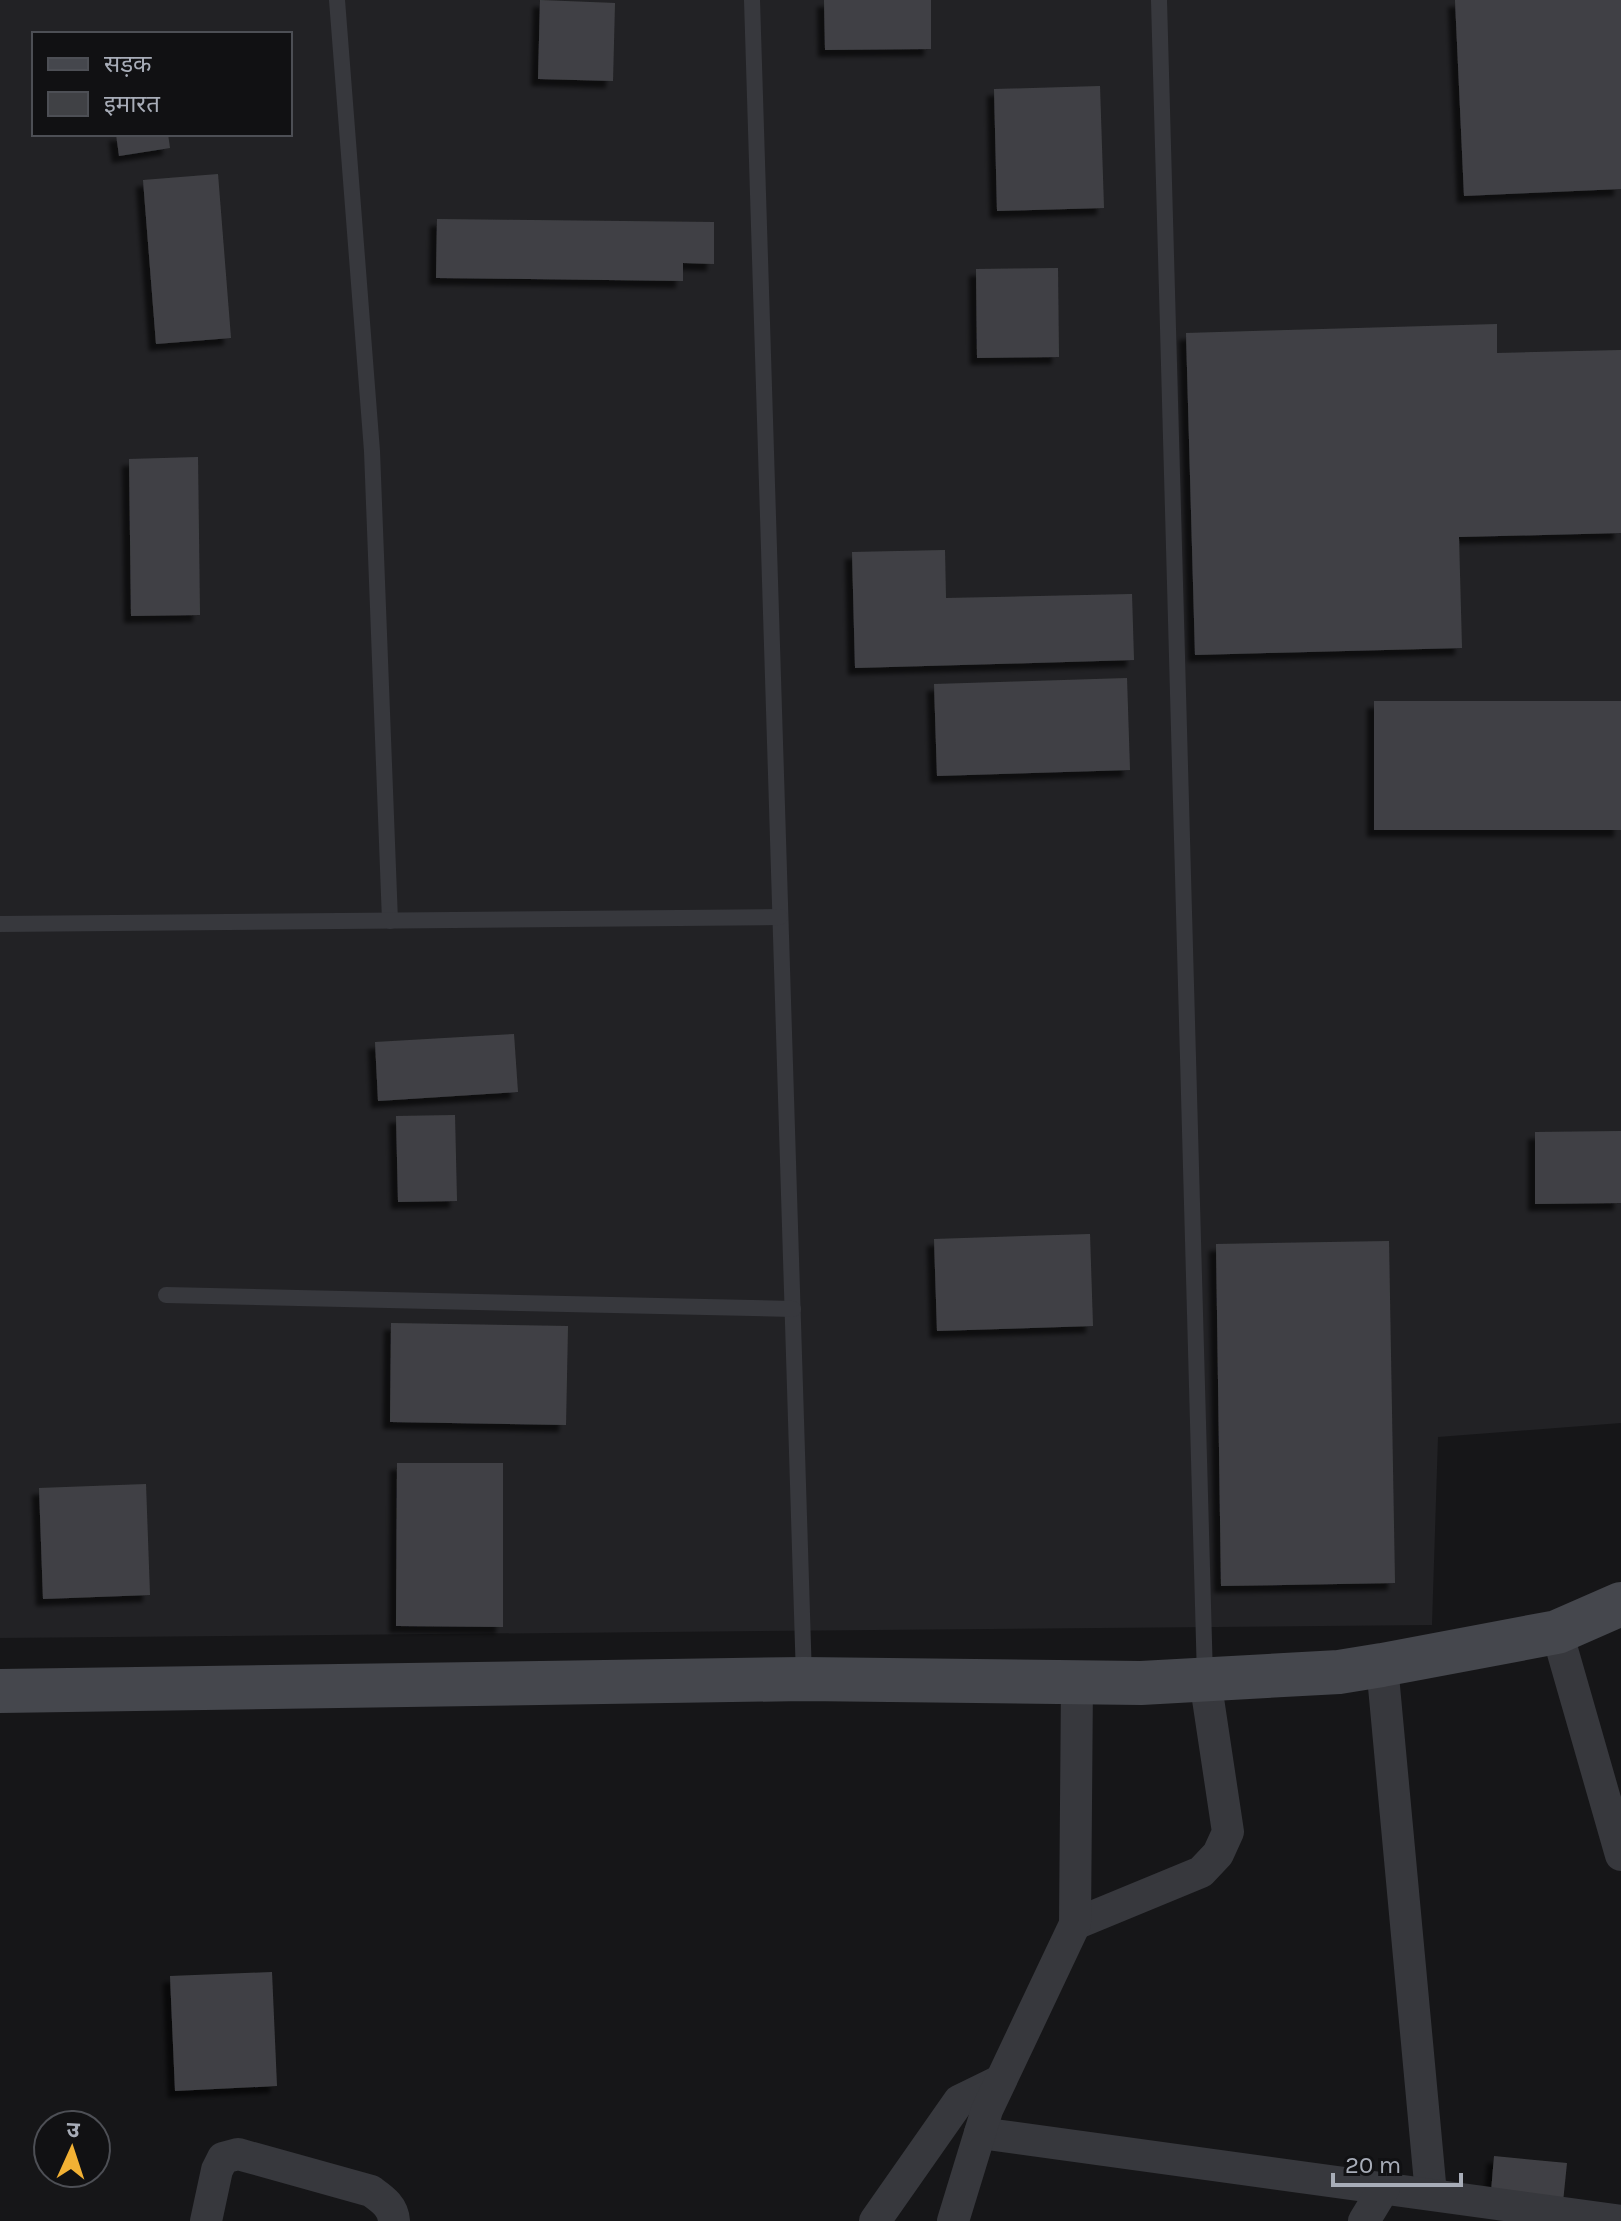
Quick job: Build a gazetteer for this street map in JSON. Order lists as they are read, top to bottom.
{
  "legend": ["सड़क", "इमारत"],
  "scale_bar": "20 m",
  "north": "top"
}
